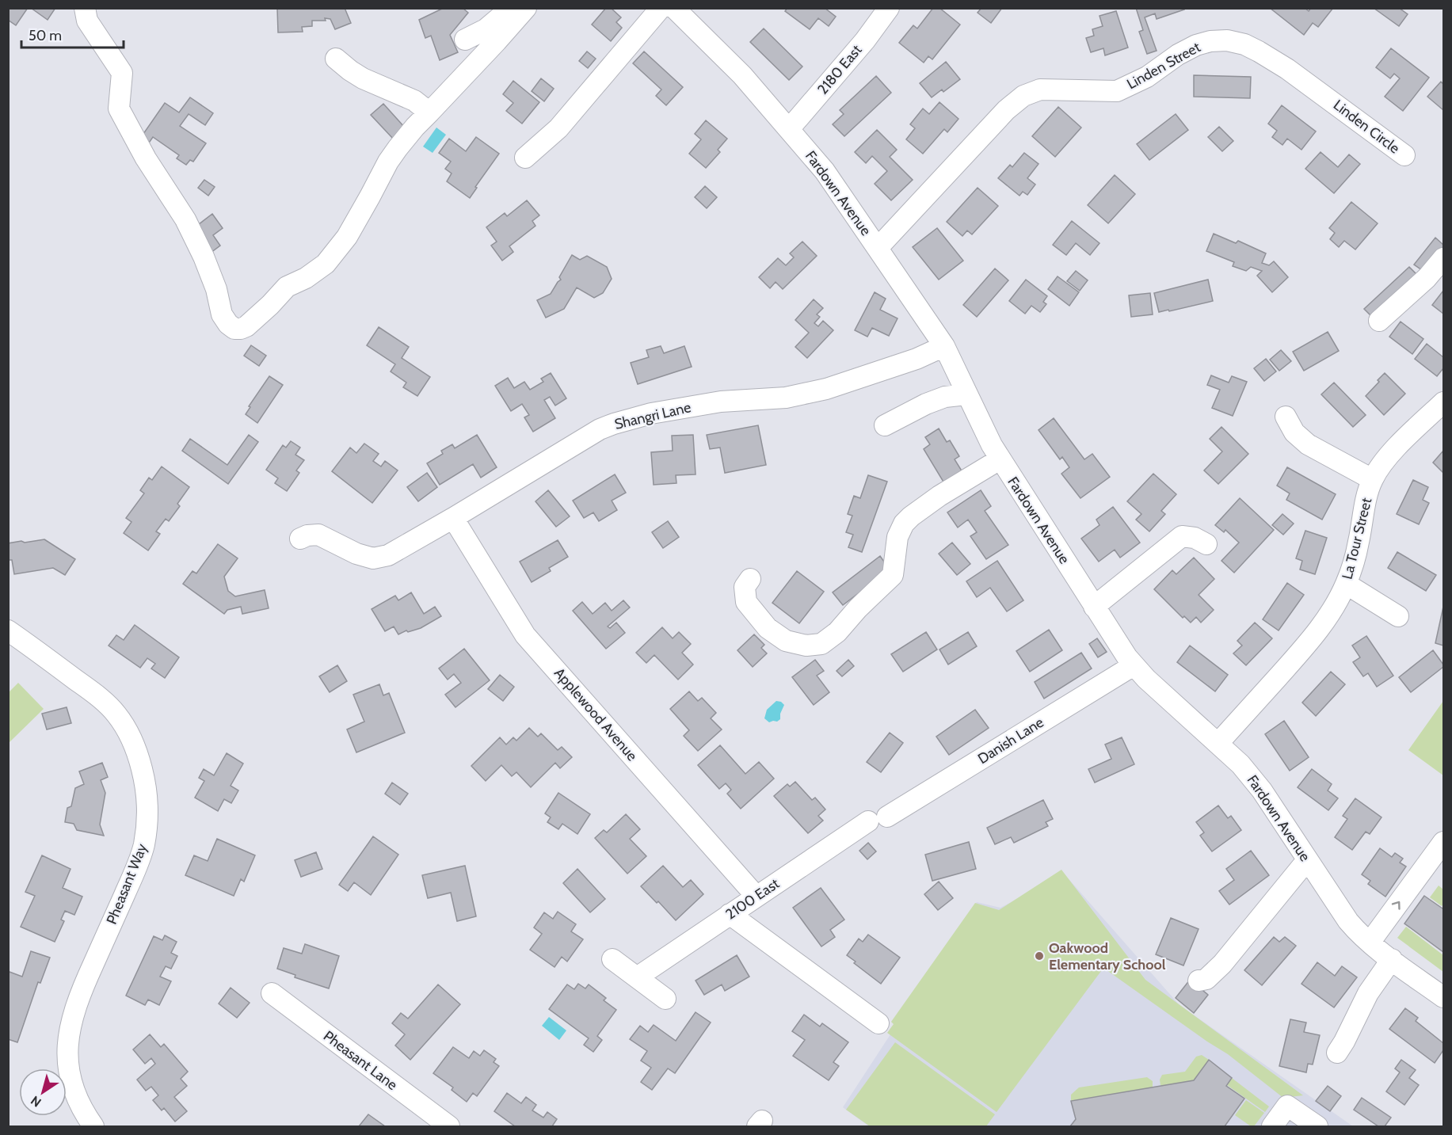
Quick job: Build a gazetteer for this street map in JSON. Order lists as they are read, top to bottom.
{
  "streets": {
    "street": [
      "Linden Street",
      "2180 East",
      "Linden Circle",
      "Fardown Avenue",
      "Shangri Lane",
      "La Tour Street",
      "Applewood Avenue",
      "Danish Lane",
      "Pheasant Way",
      "2100 East",
      "Pheasant Lane"
    ]
  },
  "crossings": [
    ["Linden Street", "Linden Circle"],
    ["Linden Street", "Fardown Avenue"],
    ["2180 East", "Fardown Avenue"],
    ["Fardown Avenue", "Shangri Lane"],
    ["Fardown Avenue", "La Tour Street"],
    ["Fardown Avenue", "Danish Lane"],
    ["Shangri Lane", "Applewood Avenue"],
    ["Applewood Avenue", "2100 East"],
    ["Danish Lane", "2100 East"]
  ],
  "places": ["Oakwood Elementary School"],
  "scale_bar": "50 m",
  "north": "bottom left"
}
